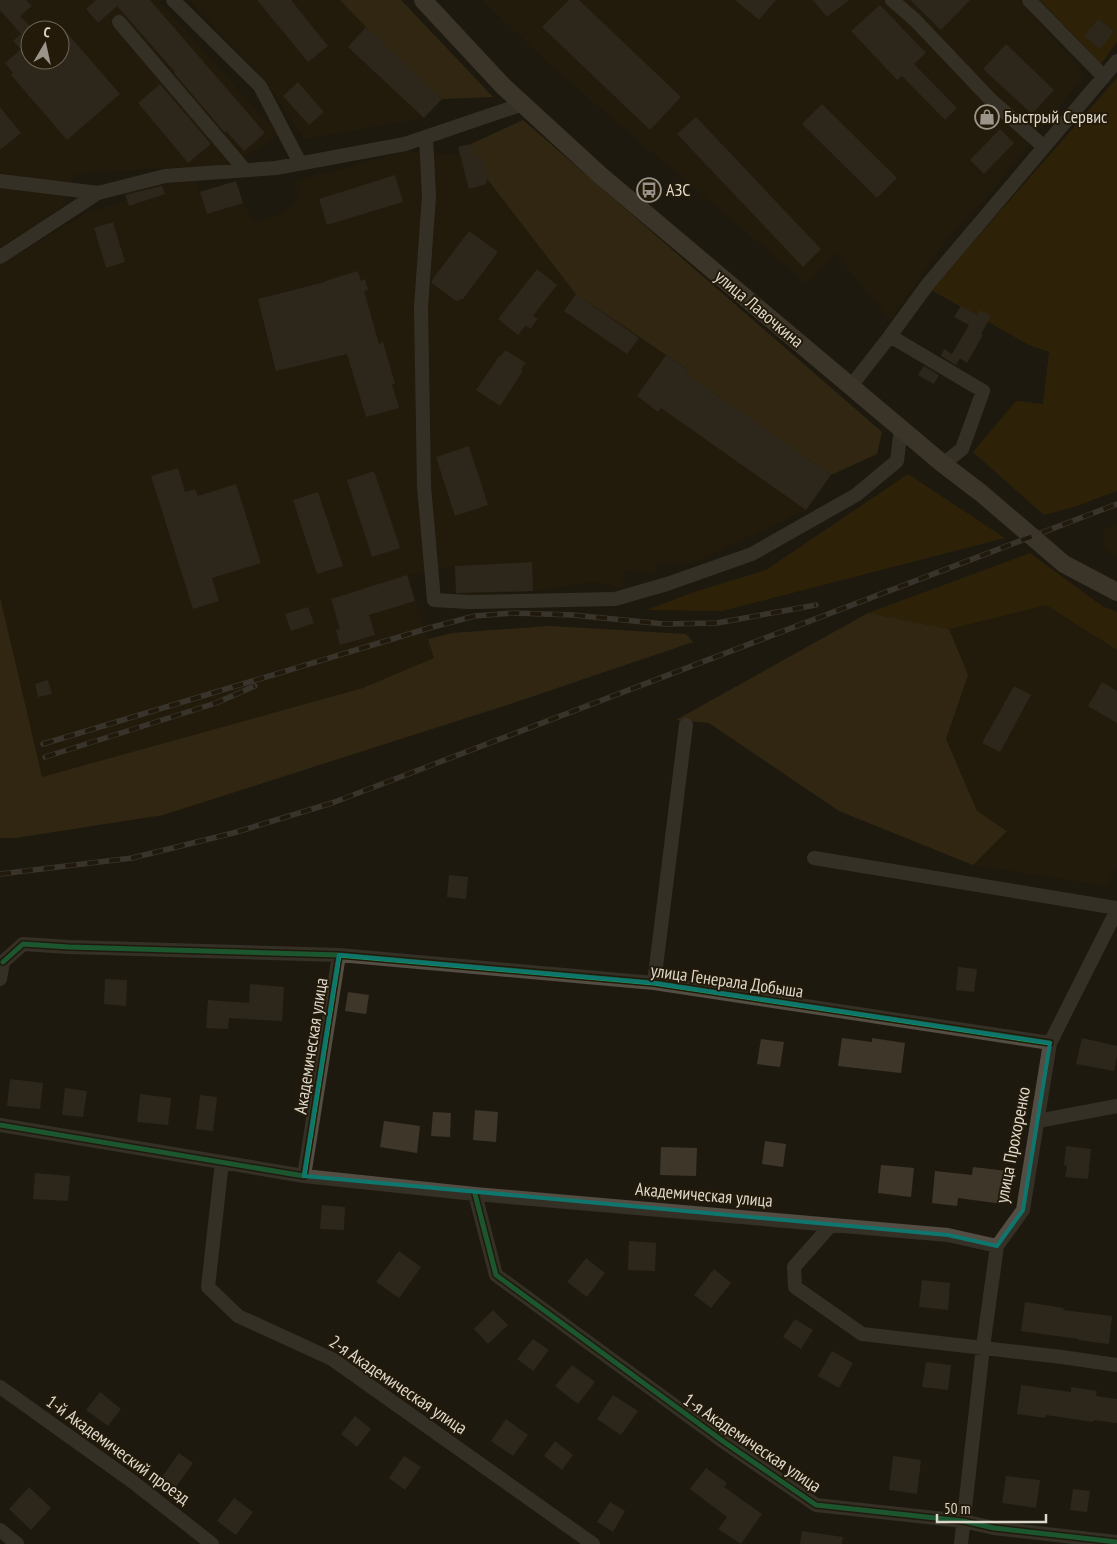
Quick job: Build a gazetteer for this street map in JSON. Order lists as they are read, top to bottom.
{
  "streets": {
    "main road": ["улица Лавочкина"],
    "street": [
      "улица Генерала Добыша",
      "Академическая улица",
      "улица Прохоренко",
      "2-я Академическая улица",
      "1-я Академическая улица",
      "1-й Академический проезд"
    ]
  },
  "crossings": [
    ["улица Генерала Добыша", "Академическая улица"],
    ["улица Генерала Добыша", "улица Прохоренко"],
    ["Академическая улица", "улица Прохоренко"],
    ["Академическая улица", "2-я Академическая улица"],
    ["Академическая улица", "1-я Академическая улица"],
    ["улица Прохоренко", "1-я Академическая улица"]
  ],
  "places": {
    "shop": ["Быстрый Сервис"],
    "bus stop": ["АЗС"]
  },
  "scale_bar": "50 m",
  "north": "top"
}
